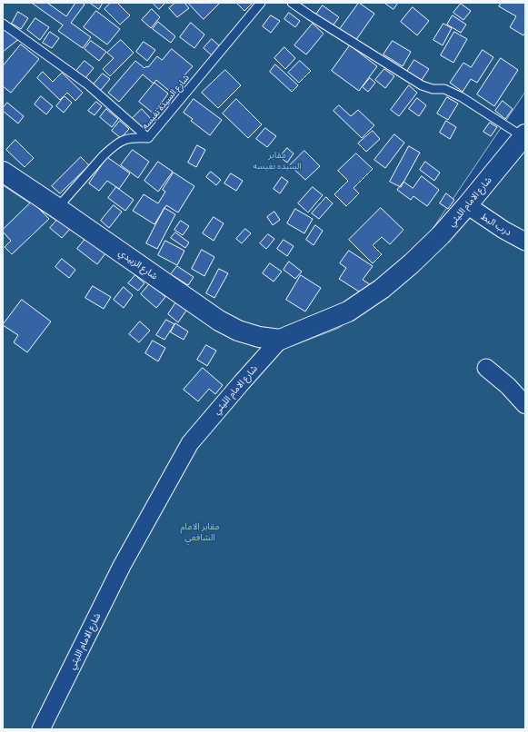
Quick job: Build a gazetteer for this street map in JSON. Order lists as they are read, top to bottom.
{
  "streets": {
    "street": ["شارع الامام الليثي", "درب البط", "شارع الزبيدي"],
    "lane": ["شارع السيدة نفيسه"]
  },
  "crossings": [
    ["شارع السيدة نفيسه", "شارع الزبيدي"],
    ["شارع الامام الليثي", "درب البط"],
    ["شارع الامام الليثي", "شارع الزبيدي"]
  ],
  "parks": ["مقابر السيده نفيسه", "مقابر الامام الشافعي"]
}
